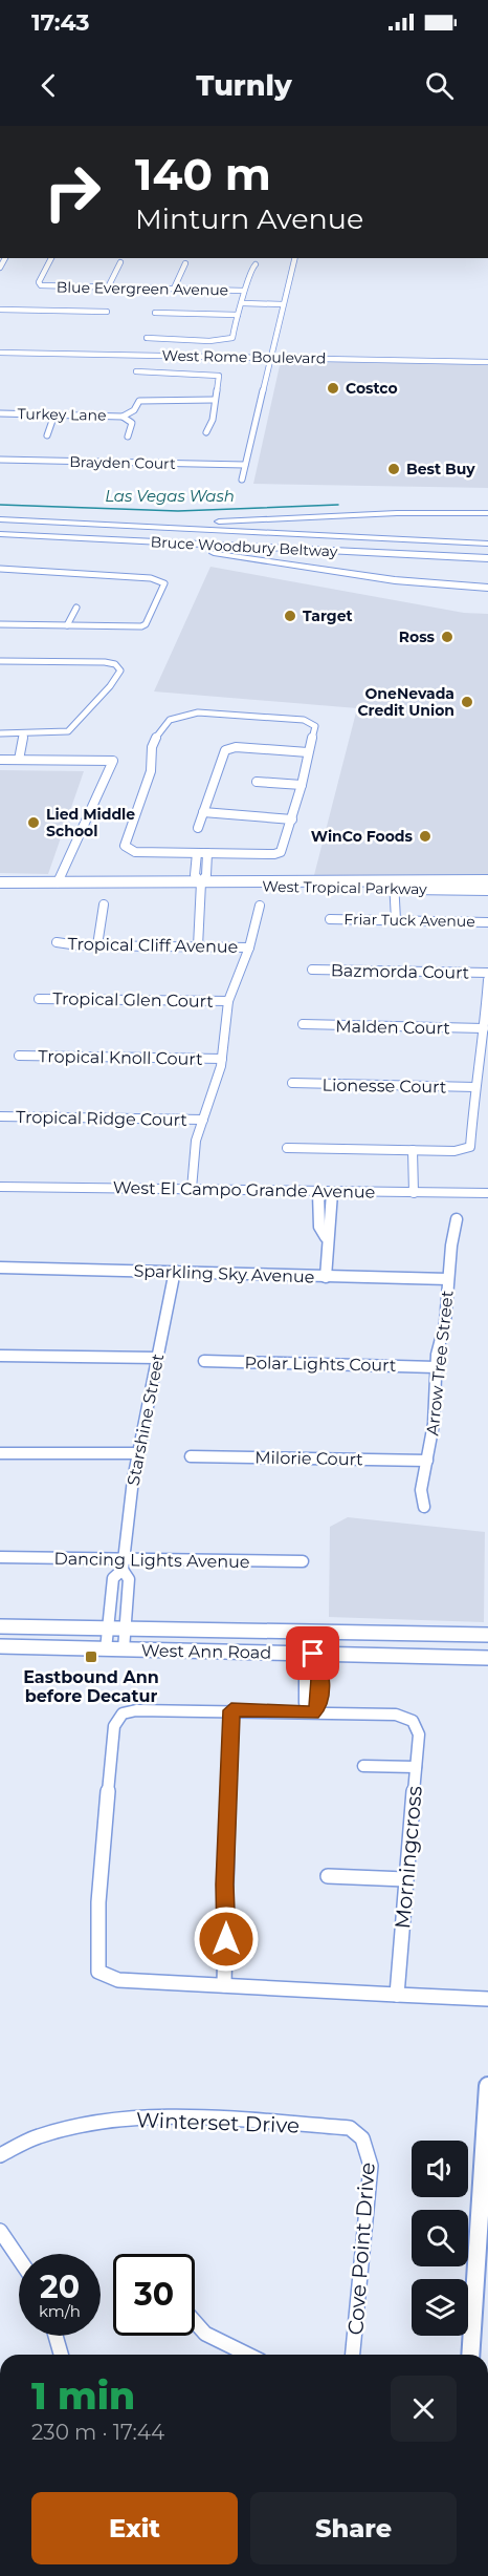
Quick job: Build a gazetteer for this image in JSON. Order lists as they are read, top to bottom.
{
  "streets": {
    "highway": ["Bruce Woodbury Beltway"],
    "main road": ["West Tropical Parkway", "West Ann Road"],
    "street": [
      "Blue Evergreen Avenue",
      "West Rome Boulevard",
      "Turkey Lane",
      "Brayden Court",
      "Friar Tuck Avenue",
      "Tropical Cliff Avenue",
      "Bazmorda Court",
      "Tropical Glen Court",
      "Malden Court",
      "Tropical Knoll Court",
      "Lionesse Court",
      "Tropical Ridge Court",
      "West El Campo Grande Avenue",
      "Sparkling Sky Avenue",
      "Arrow Tree Street",
      "Polar Lights Court",
      "Starshine Street",
      "Milorie Court",
      "Dancing Lights Avenue",
      "Morningcross",
      "Winterset Drive",
      "Cove Point Drive"
    ]
  },
  "crossings": [
    ["Sparkling Sky Avenue", "Arrow Tree Street"],
    ["Sparkling Sky Avenue", "Starshine Street"],
    ["Arrow Tree Street", "Polar Lights Court"],
    ["Arrow Tree Street", "Milorie Court"],
    ["Starshine Street", "Dancing Lights Avenue"],
    ["Starshine Street", "West Ann Road"],
    ["Winterset Drive", "Cove Point Drive"]
  ],
  "water": ["Las Vegas Wash"],
  "places": {
    "other": [
      "Costco",
      "Best Buy",
      "Target",
      "Ross",
      "OneNevada Credit Union",
      "Lied Middle School",
      "WinCo Foods"
    ],
    "transit": ["Eastbound Ann before Decatur"]
  },
  "page": {
    "status": "17:43",
    "header": "Turnly",
    "turn": ["140 m", "Minturn Avenue"],
    "speed": "20 km/h",
    "limit": "30",
    "heading": ["1 min", "230 m · 17:44"],
    "buttons": ["Exit", "Share"]
  }
}
